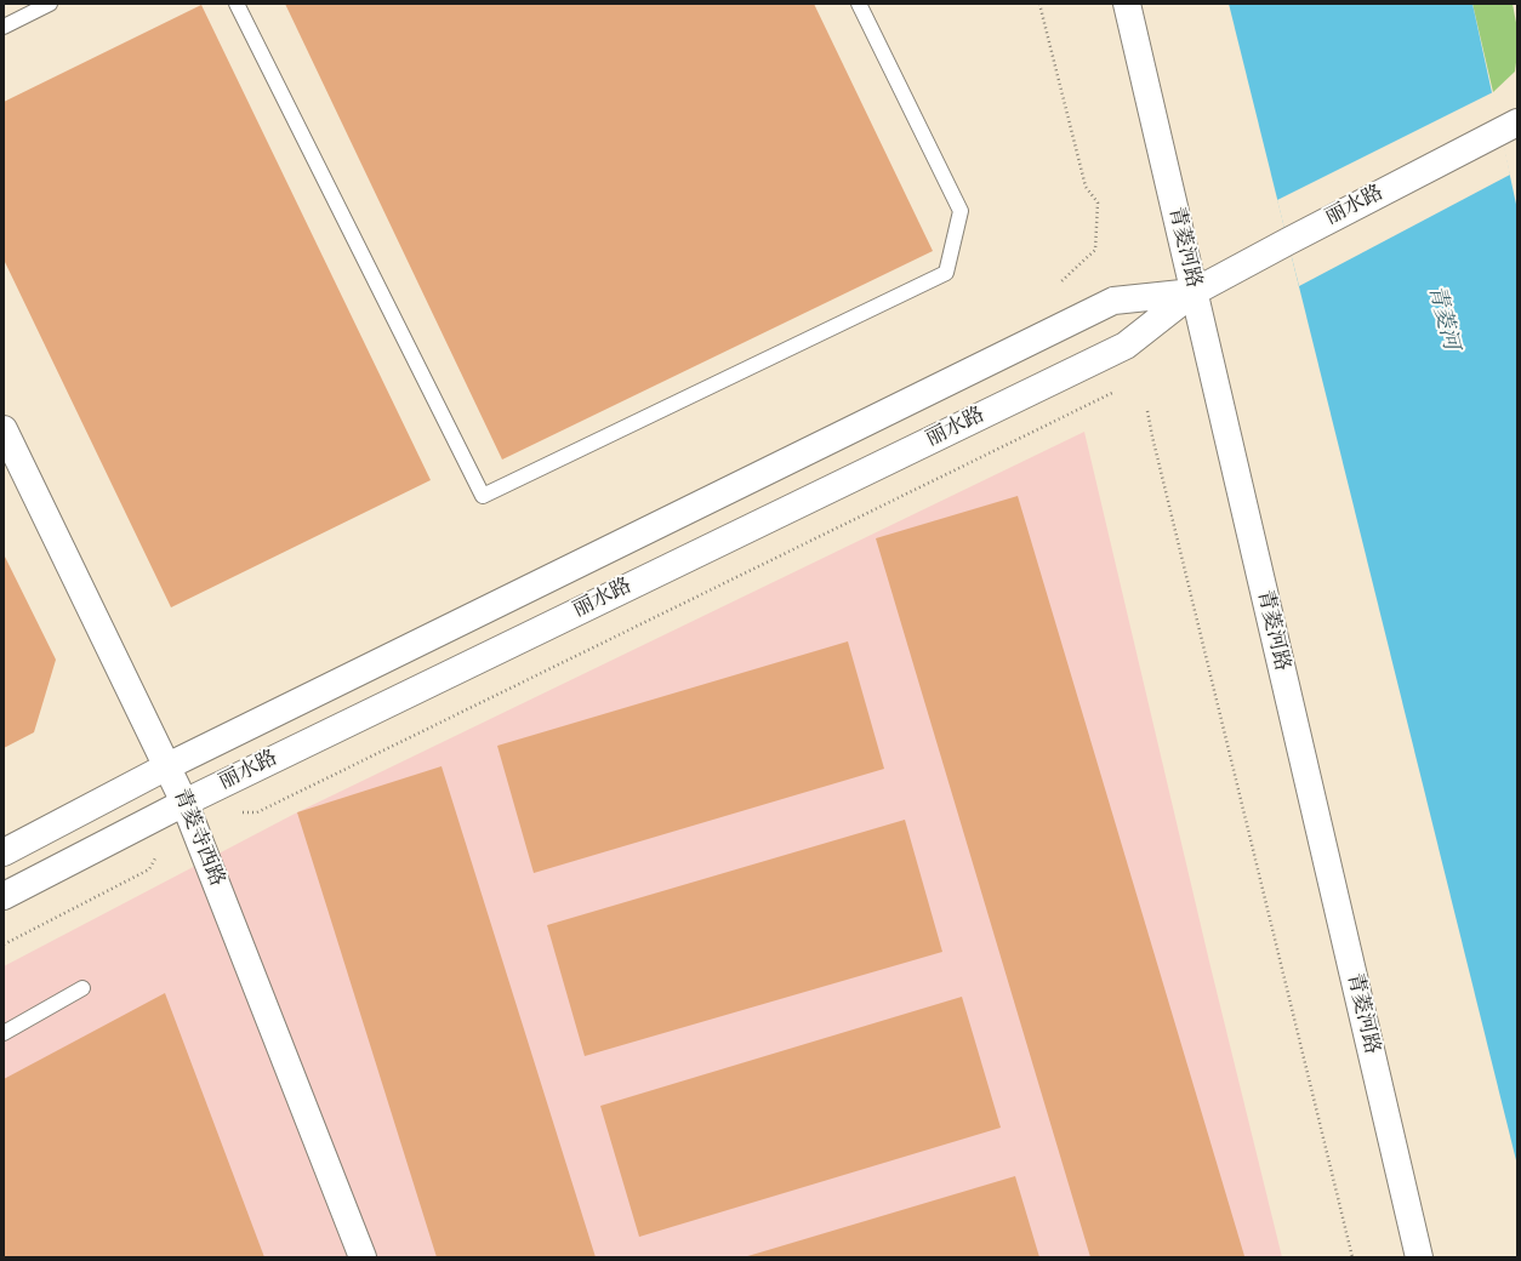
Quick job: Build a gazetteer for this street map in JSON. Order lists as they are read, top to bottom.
{
  "streets": {
    "main road": ["丽水路", "青菱河路", "青菱寺西路"]
  },
  "crossings": [
    ["丽水路", "青菱河路"],
    ["丽水路", "青菱寺西路"]
  ],
  "water": ["青菱河"]
}
